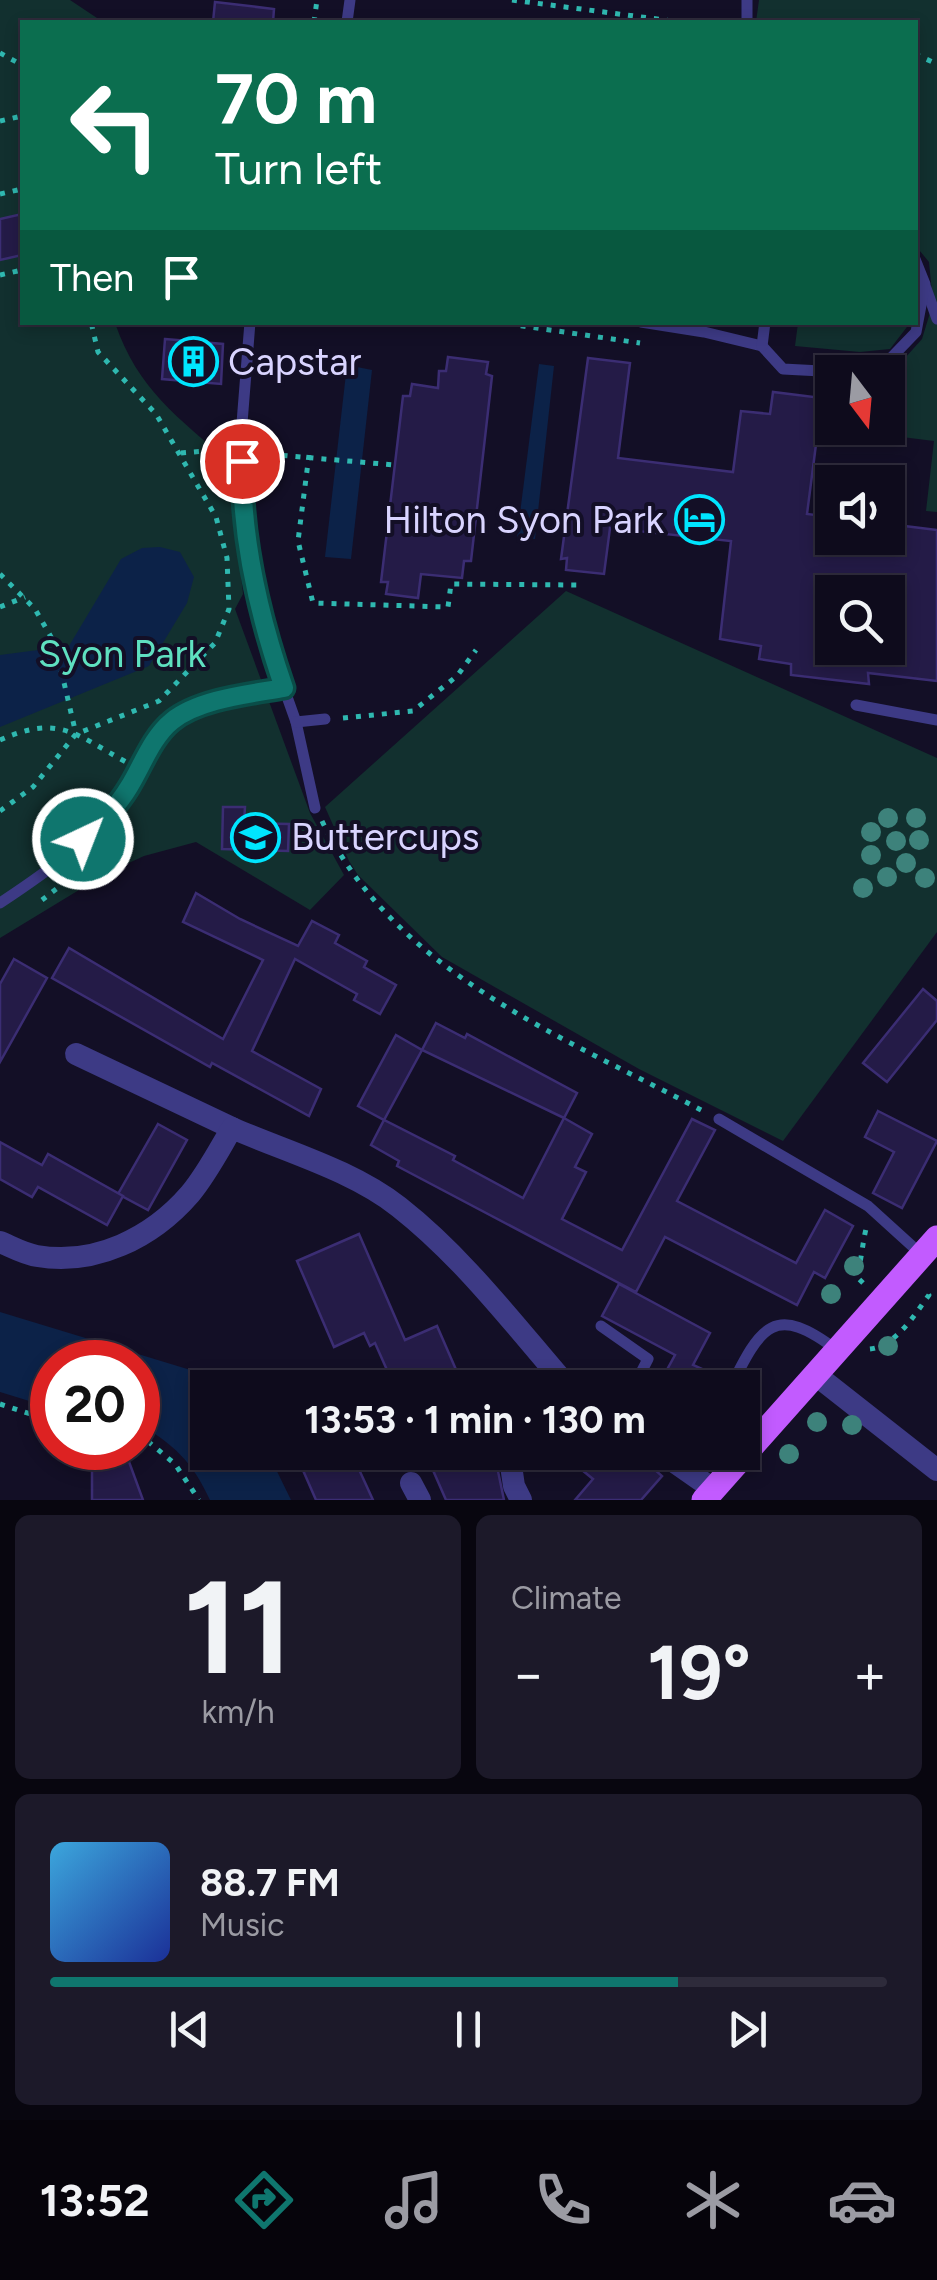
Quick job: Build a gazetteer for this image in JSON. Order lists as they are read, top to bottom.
{
  "parks": ["Syon Park"],
  "places": {
    "building": ["Capstar"],
    "hotel": ["Hilton Syon Park"],
    "school or university": ["Buttercups"]
  },
  "north": "bottom",
  "page": {
    "turn": ["70 m", "Turn left"],
    "then": "Then",
    "limit": "20",
    "trip": "13:53 · 1 min · 130 m",
    "tile": [
      ["11", "km/h"],
      "Climate"
    ],
    "heat": ["−", "19°", "+"],
    "song": ["88.7 FM", "Music"],
    "tabs": "13:52"
  }
}
